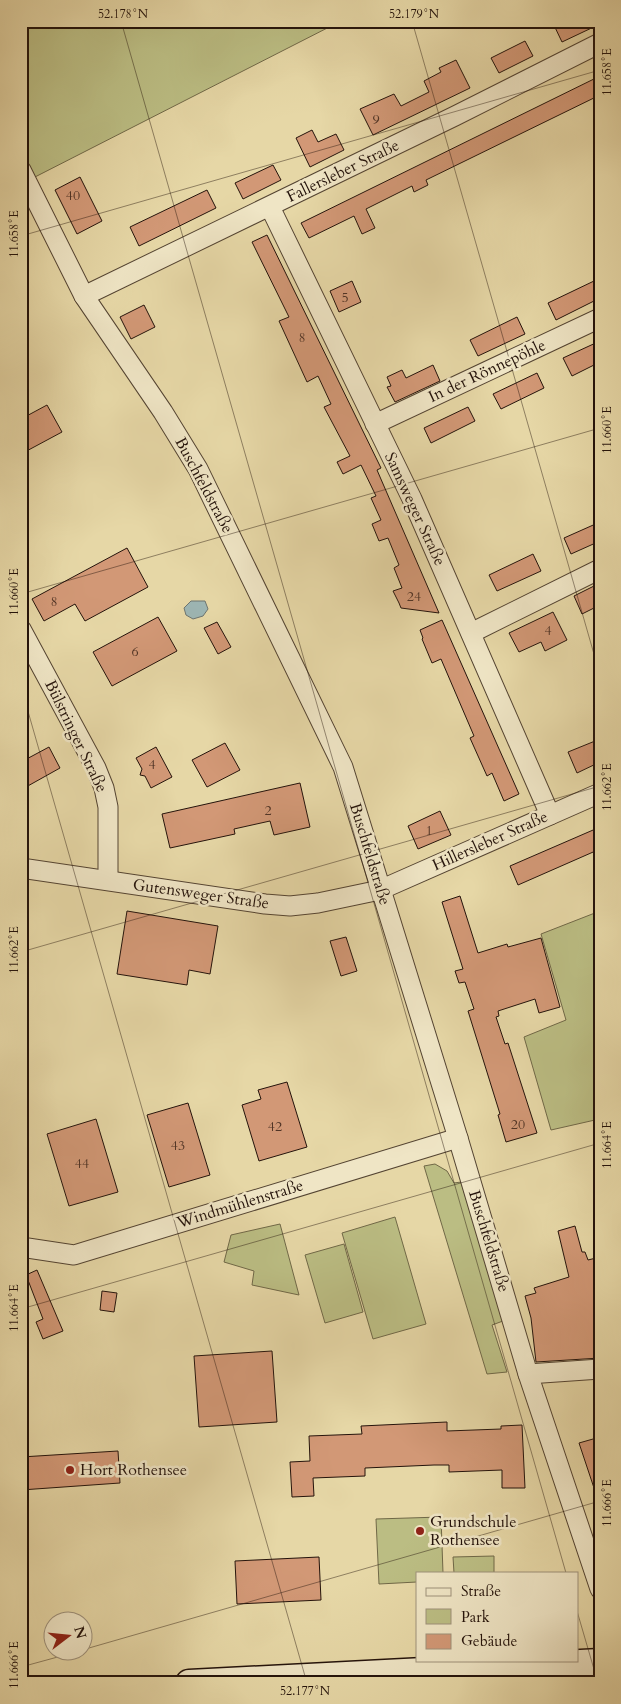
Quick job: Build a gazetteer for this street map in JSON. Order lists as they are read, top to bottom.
{
  "streets": {
    "street": [
      "Fallersleber Straße",
      "In der Rönnepöhle",
      "Buschfeldstraße",
      "Samsweger Straße",
      "Bülstringer Straße",
      "Hillersleber Straße",
      "Gutensweger Straße",
      "Windmühlenstraße"
    ]
  },
  "crossings": [
    ["Fallersleber Straße", "Buschfeldstraße"],
    ["Fallersleber Straße", "Samsweger Straße"],
    ["In der Rönnepöhle", "Samsweger Straße"],
    ["Buschfeldstraße", "Hillersleber Straße"],
    ["Buschfeldstraße", "Gutensweger Straße"],
    ["Buschfeldstraße", "Windmühlenstraße"],
    ["Samsweger Straße", "Hillersleber Straße"],
    ["Bülstringer Straße", "Gutensweger Straße"],
    ["Hillersleber Straße", "Gutensweger Straße"]
  ],
  "places": ["Hort Rothensee", "Grundschule Rothensee"],
  "house_numbers": [
    "9",
    "40",
    "5",
    "8",
    "24",
    "8",
    "4",
    "6",
    "4",
    "2",
    "1",
    "20",
    "42",
    "43",
    "44"
  ],
  "legend": ["Straße", "Park", "Gebäude"],
  "north": "right",
  "coordinates": [
    "52.178°N",
    "52.179°N",
    "11.658°E",
    "11.660°E",
    "11.662°E",
    "11.664°E",
    "11.666°E",
    "52.177°N"
  ]
}
